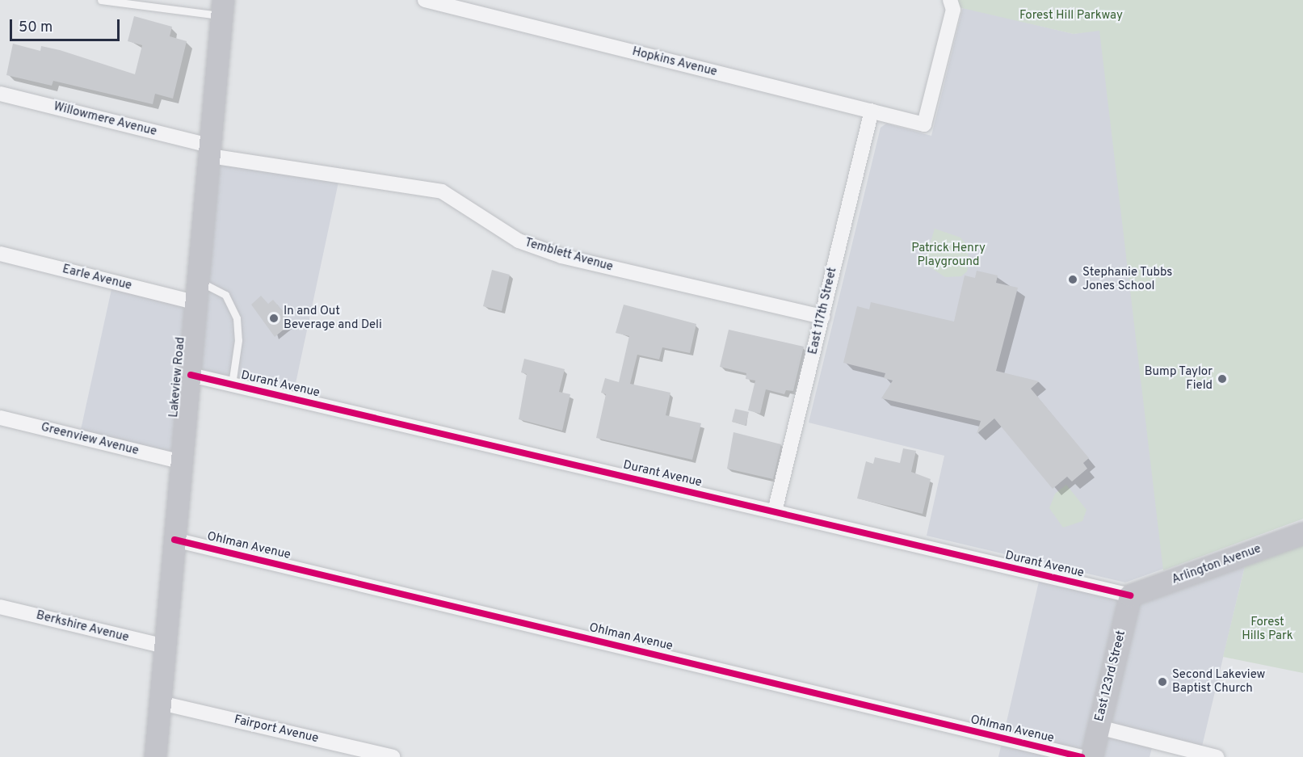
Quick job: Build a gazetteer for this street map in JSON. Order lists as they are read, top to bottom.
{
  "streets": {
    "street": [
      "Hopkins Avenue",
      "Willowmere Avenue",
      "Temblett Avenue",
      "Earle Avenue",
      "East 117th Street",
      "Lakeview Road",
      "Durant Avenue",
      "Greenview Avenue",
      "Ohlman Avenue",
      "Arlington Avenue",
      "Berkshire Avenue",
      "East 123rd Street",
      "Fairport Avenue"
    ]
  },
  "crossings": [
    ["Hopkins Avenue", "East 117th Street"],
    ["Willowmere Avenue", "Temblett Avenue"],
    ["Willowmere Avenue", "Lakeview Road"],
    ["Temblett Avenue", "East 117th Street"],
    ["Temblett Avenue", "Lakeview Road"],
    ["Earle Avenue", "Lakeview Road"],
    ["East 117th Street", "Durant Avenue"],
    ["Lakeview Road", "Durant Avenue"],
    ["Lakeview Road", "Greenview Avenue"],
    ["Lakeview Road", "Ohlman Avenue"],
    ["Lakeview Road", "Berkshire Avenue"],
    ["Lakeview Road", "Fairport Avenue"],
    ["Durant Avenue", "Arlington Avenue"],
    ["Durant Avenue", "East 123rd Street"],
    ["Arlington Avenue", "East 123rd Street"]
  ],
  "parks": ["Forest Hill Parkway", "Patrick Henry Playground", "Forest Hills Park"],
  "places": [
    "Stephanie Tubbs Jones School",
    "In and Out Beverage and Deli",
    "Bump Taylor Field",
    "Second Lakeview Baptist Church"
  ],
  "scale_bar": "50 m"
}
